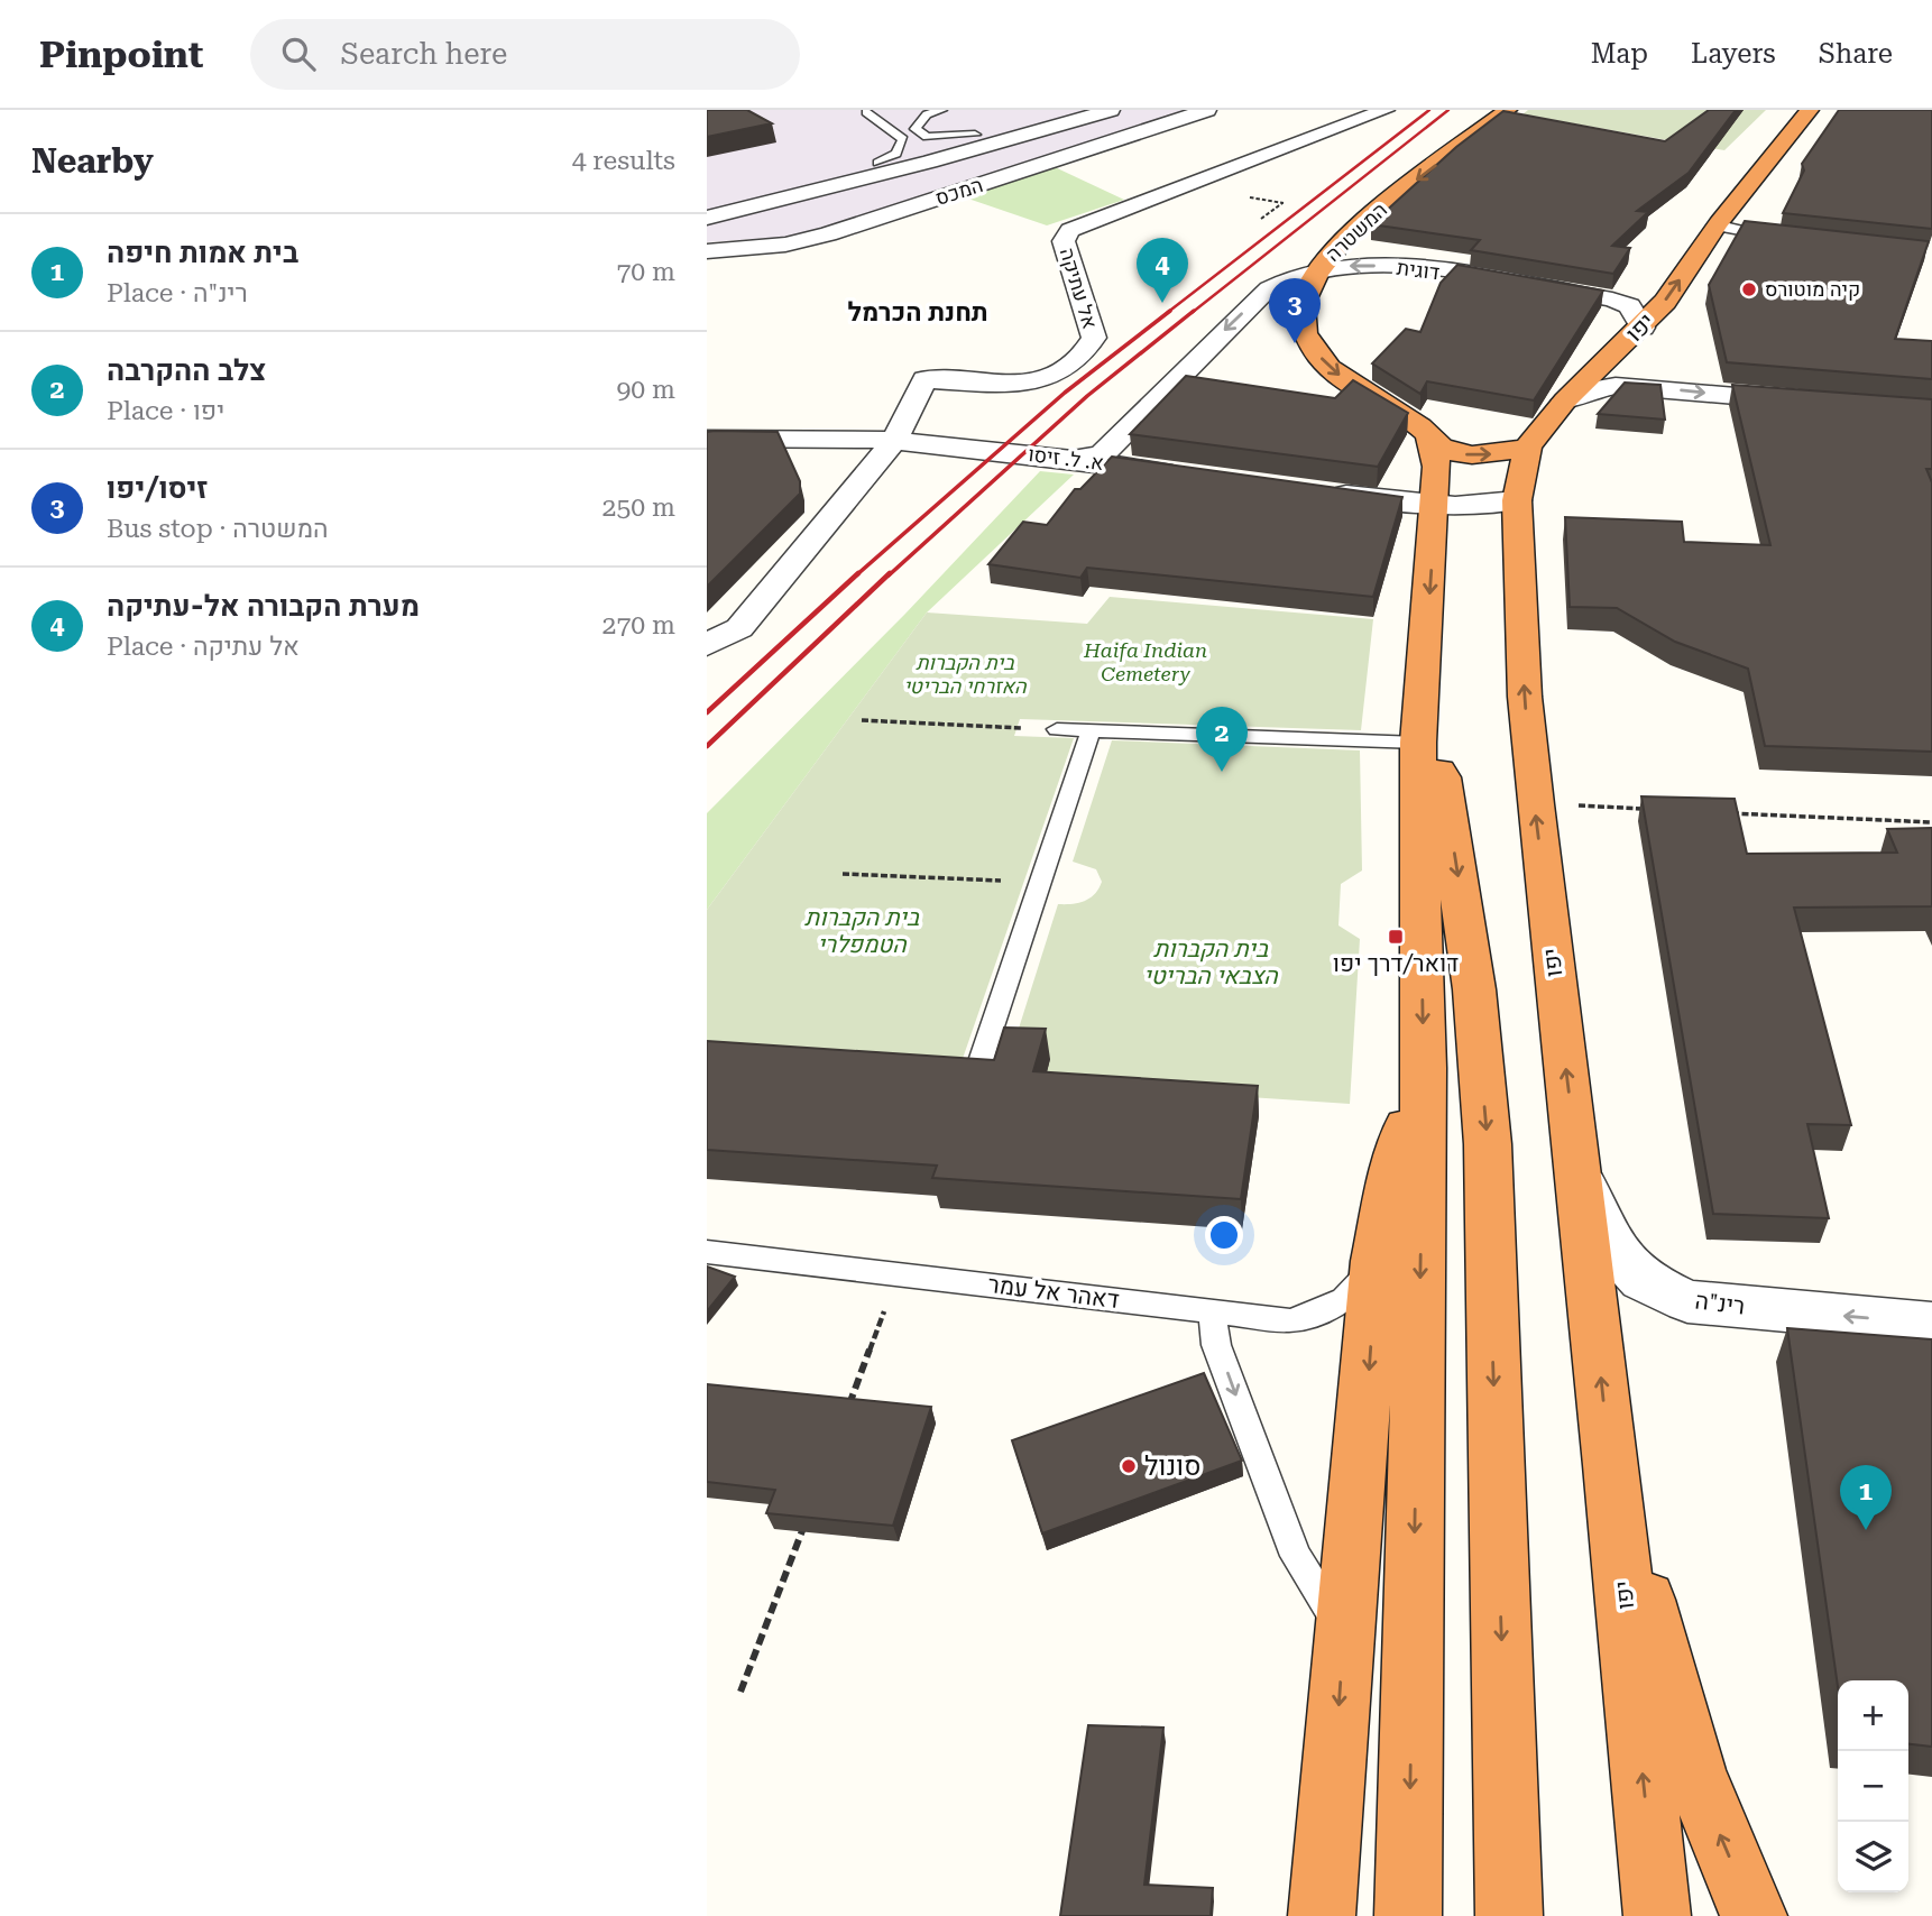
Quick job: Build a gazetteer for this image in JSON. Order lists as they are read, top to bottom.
{
  "streets": {
    "highway": ["המשטרה", "יפו"],
    "street": [
      "המכס",
      "דוגית",
      "אל עתיקה",
      "א. ל. זיסו",
      "רינ\"ה"
    ],
    "lane": ["דאהר אל עמר"]
  },
  "crossings": [
    ["המשטרה", "דוגית"],
    ["המשטרה", "יפו"],
    ["דוגית", "יפו"],
    ["אל עתיקה", "א. ל. זיסו"],
    ["יפו", "רינ\"ה"]
  ],
  "one_way": ["דוגית", "רינ\"ה"],
  "districts": ["תחנת הכרמל"],
  "parks": [
    "Haifa Indian Cemetery",
    "בית הקברות האזרחי הבריטי",
    "בית הקברות הטמפלרי",
    "בית הקברות הצבאי הבריטי"
  ],
  "places": {
    "other": ["קיה מוטורס", "סונול"],
    "transit": ["דואר/דרך יפו"]
  },
  "page": {
    "header": "Pinpoint",
    "search": "Search here",
    "nav": ["Map", "Layers", "Share"],
    "heading": ["Nearby", "4 results"],
    "list": [
      {
        "mark": "1",
        "name": "בית אמות חיפה",
        "note": "Place · רינ\"ה",
        "value": "70 m"
      },
      {
        "mark": "2",
        "name": "צלב ההקרבה",
        "note": "Place · יפו",
        "value": "90 m"
      },
      {
        "mark": "3",
        "name": "זיסו/יפו",
        "note": "Bus stop · המשטרה",
        "value": "250 m"
      },
      {
        "mark": "4",
        "name": "מערת הקבורה אל-עתיקה",
        "note": "Place · אל עתיקה",
        "value": "270 m"
      }
    ],
    "pins": [
      "4",
      "3",
      "2",
      "1"
    ],
    "map_buttons": ["+", "−"]
  }
}
